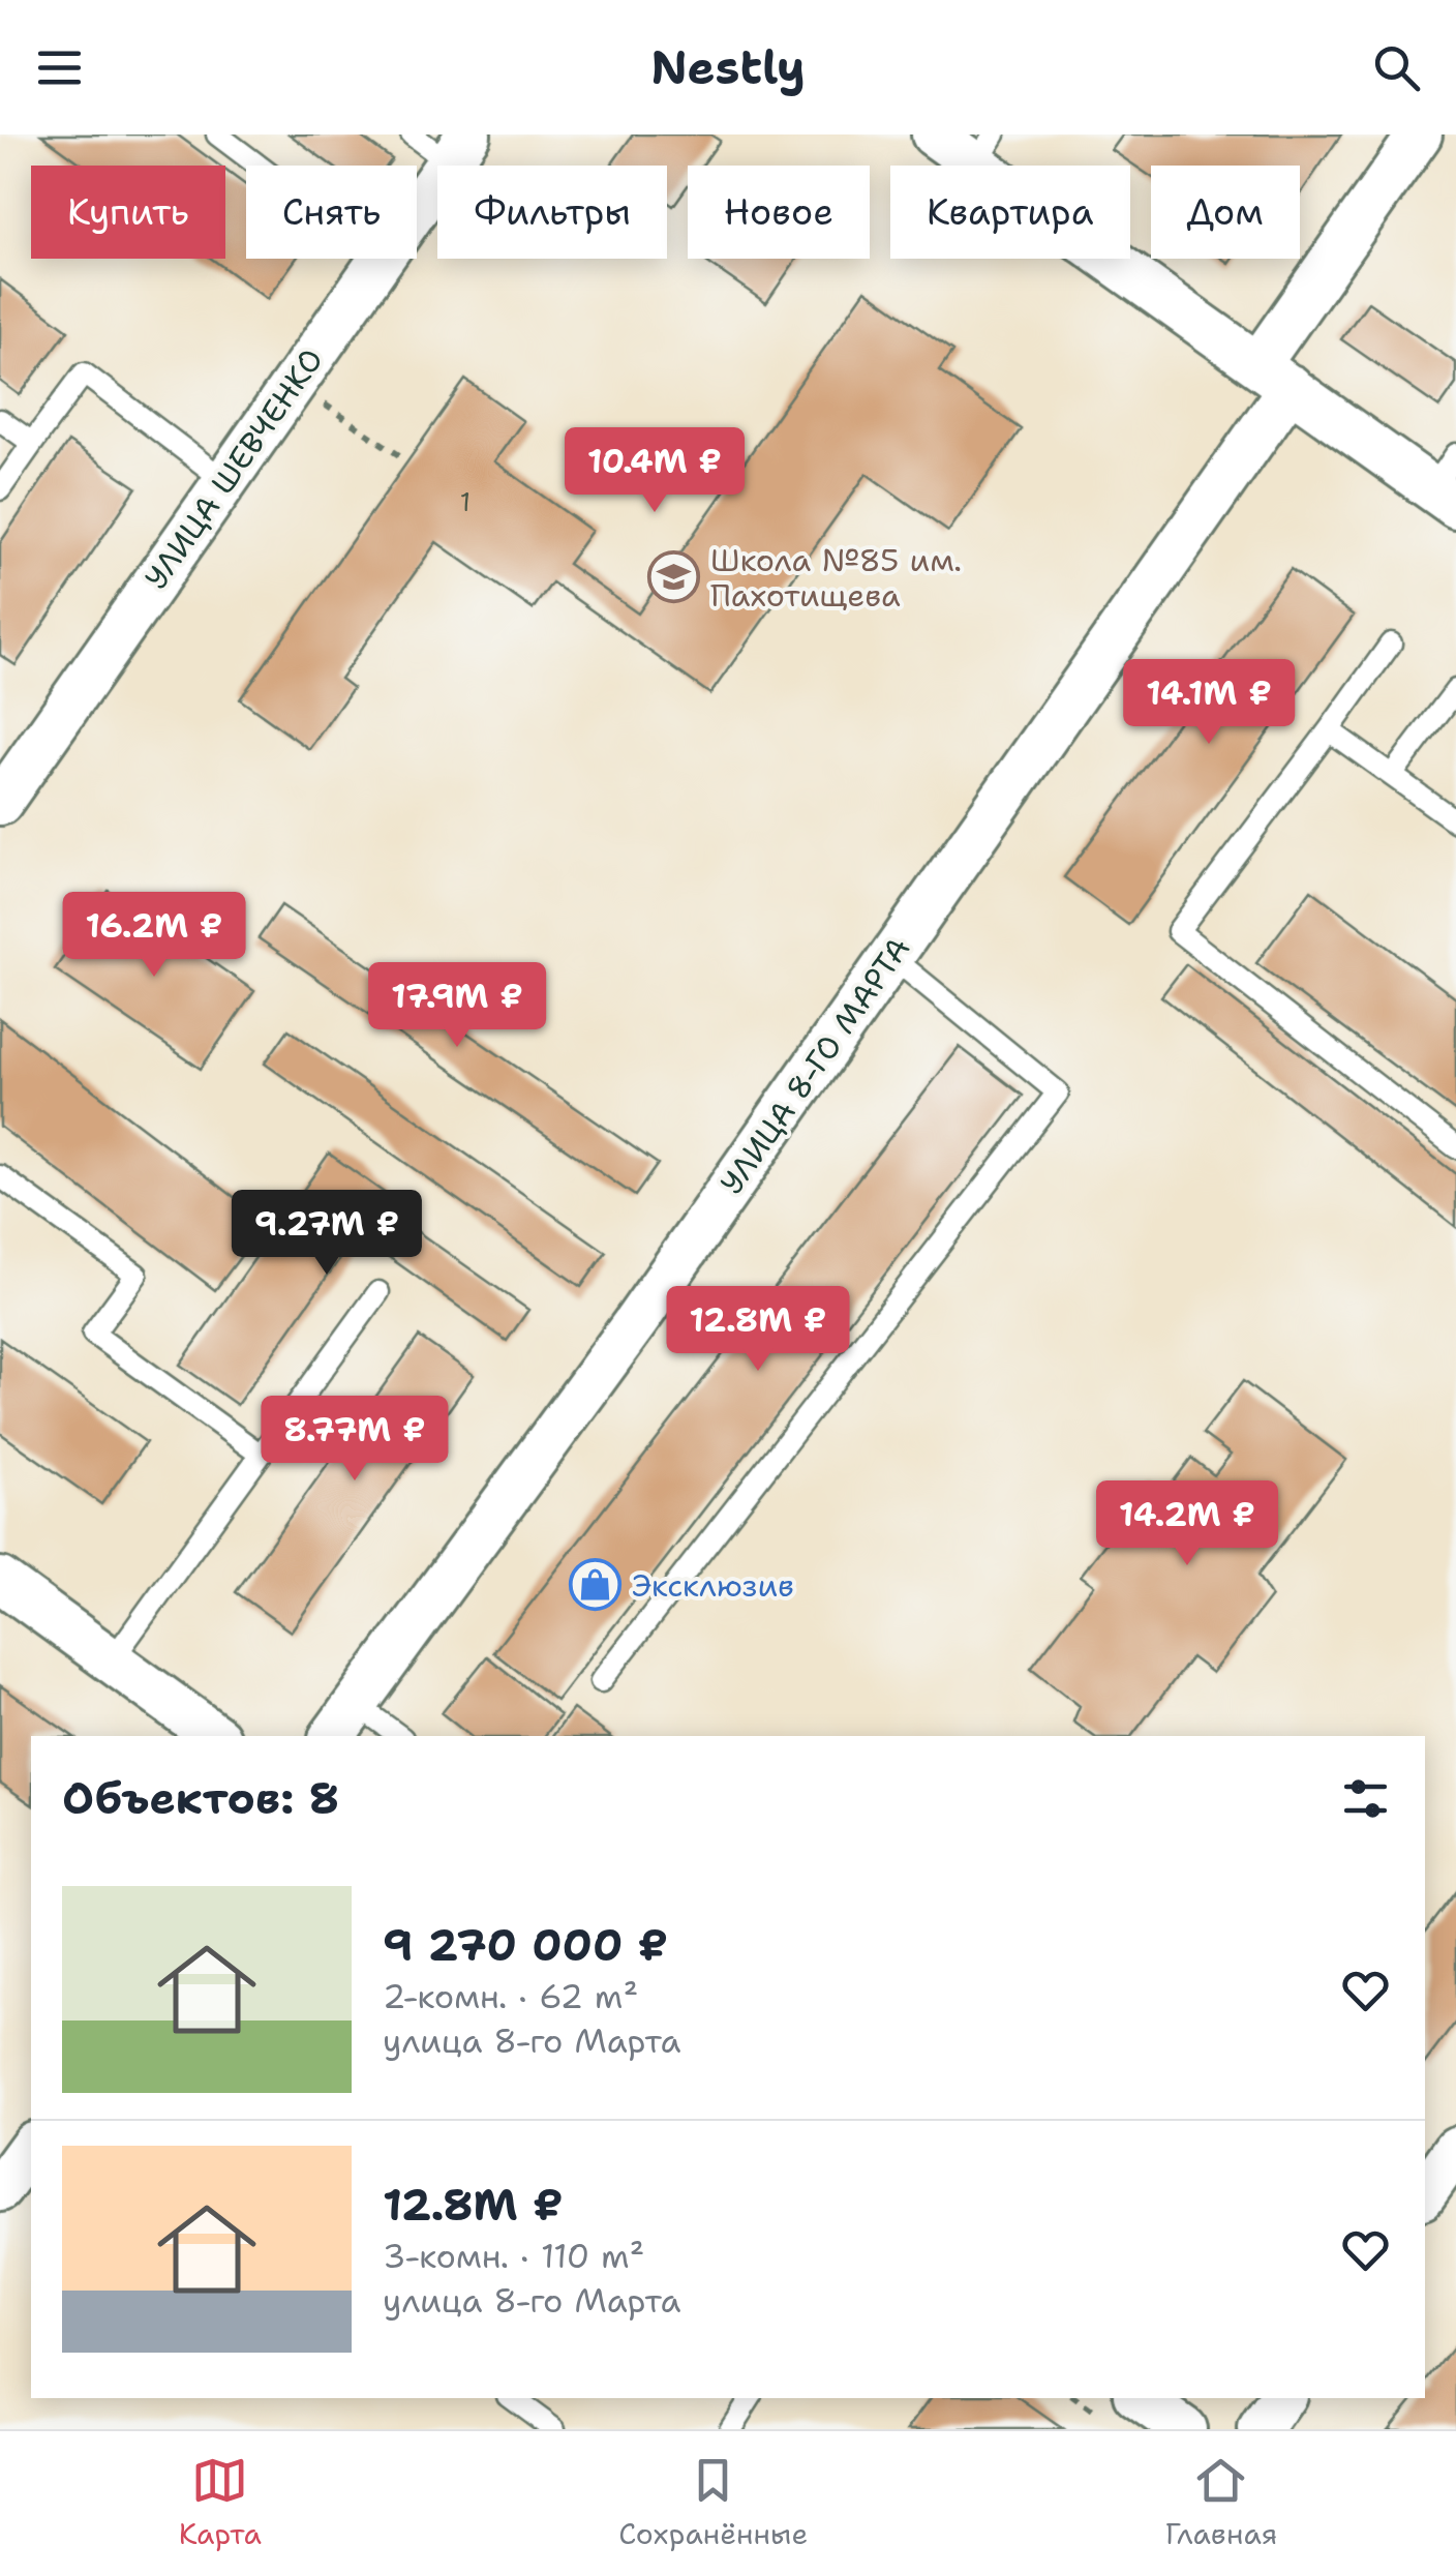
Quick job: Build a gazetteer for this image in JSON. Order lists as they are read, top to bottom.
{
  "streets": {
    "street": ["УЛИЦА ШЕВЧЕНКО", "УЛИЦА 8-ГО МАРТА"]
  },
  "places": {
    "school or university": ["Школа №85 им. Пахотищева"],
    "shop": ["Эксклюзив"]
  },
  "house_numbers": ["1"],
  "page": {
    "header": "Nestly",
    "chip": [
      "Купить",
      "Снять",
      "Фильтры",
      "Новое",
      "Квартира",
      "Дом"
    ],
    "price": [
      "10.4M ₽",
      "14.1M ₽",
      "16.2M ₽",
      "17.9M ₽",
      "9.27M ₽",
      "12.8M ₽",
      "8.77M ₽",
      "14.2M ₽"
    ],
    "heading": "Объектов: 8",
    "list": [
      {
        "name": "9 270 000 ₽",
        "note": "2-комн. · 62 m² · улица 8-го Марта"
      },
      {
        "name": "12.8M ₽",
        "note": "3-комн. · 110 m² · улица 8-го Марта"
      }
    ],
    "tabs": ["Карта", "Сохранённые", "Главная"]
  }
}
